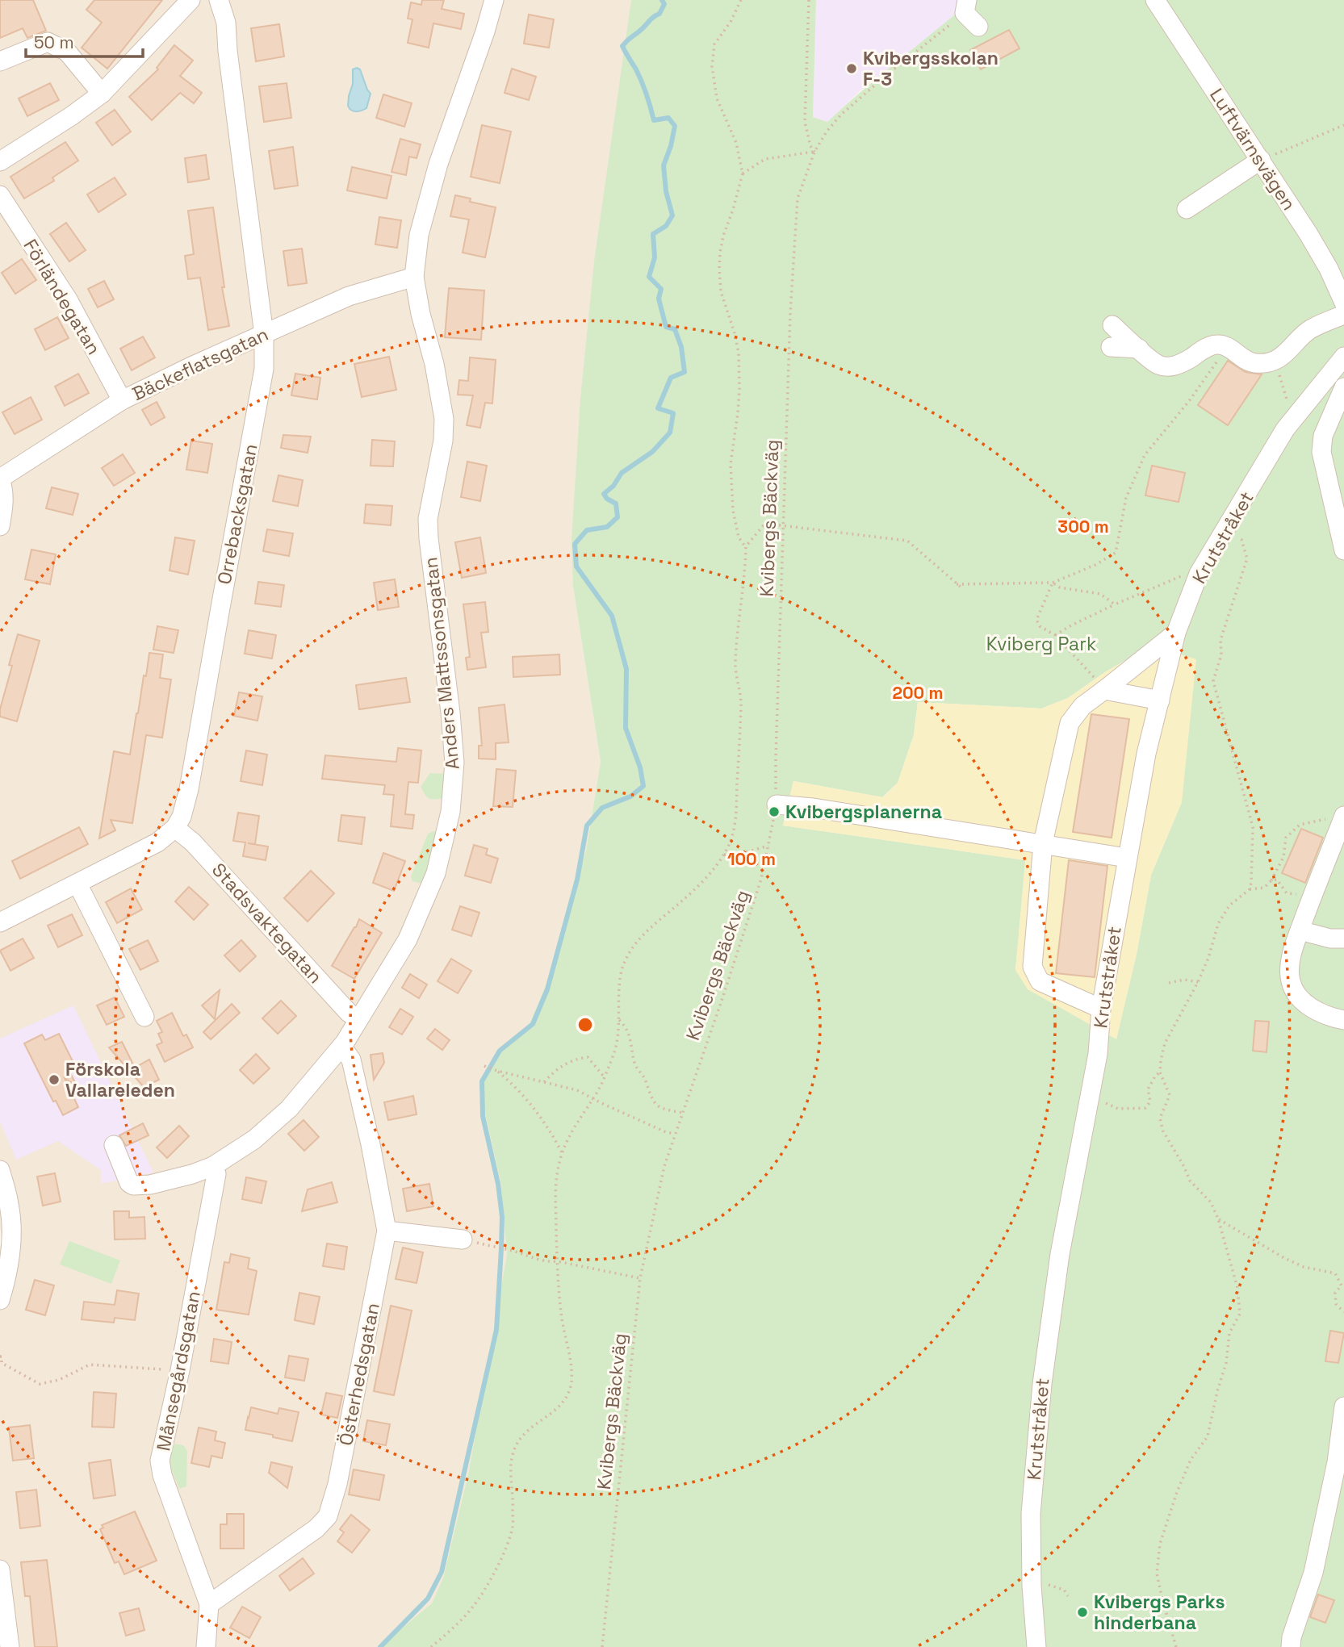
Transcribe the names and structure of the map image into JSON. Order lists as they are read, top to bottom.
{
  "streets": {
    "street": [
      "Luftvärnsvägen",
      "Förländegatan",
      "Bäckeflatsgatan",
      "Orrebacksgatan",
      "Krutstråket",
      "Anders Mattssonsgatan",
      "Stadsvaktegatan",
      "Månsegårdsgatan",
      "Österhedsgatan"
    ],
    "path": ["Kvibergs Bäckväg"]
  },
  "crossings": [
    ["Förländegatan", "Bäckeflatsgatan"],
    ["Bäckeflatsgatan", "Orrebacksgatan"],
    ["Bäckeflatsgatan", "Anders Mattssonsgatan"],
    ["Orrebacksgatan", "Stadsvaktegatan"],
    ["Anders Mattssonsgatan", "Stadsvaktegatan"],
    ["Anders Mattssonsgatan", "Månsegårdsgatan"],
    ["Anders Mattssonsgatan", "Österhedsgatan"],
    ["Månsegårdsgatan", "Österhedsgatan"]
  ],
  "parks": ["Kviberg Park"],
  "places": [
    "Kvibergsskolan F-3",
    "Kvibergsplanerna",
    "Förskola Vallareleden",
    "Kvibergs Parks hinderbana"
  ],
  "scale_bar": "50 m",
  "rings": ["300 m", "200 m", "100 m"]
}
